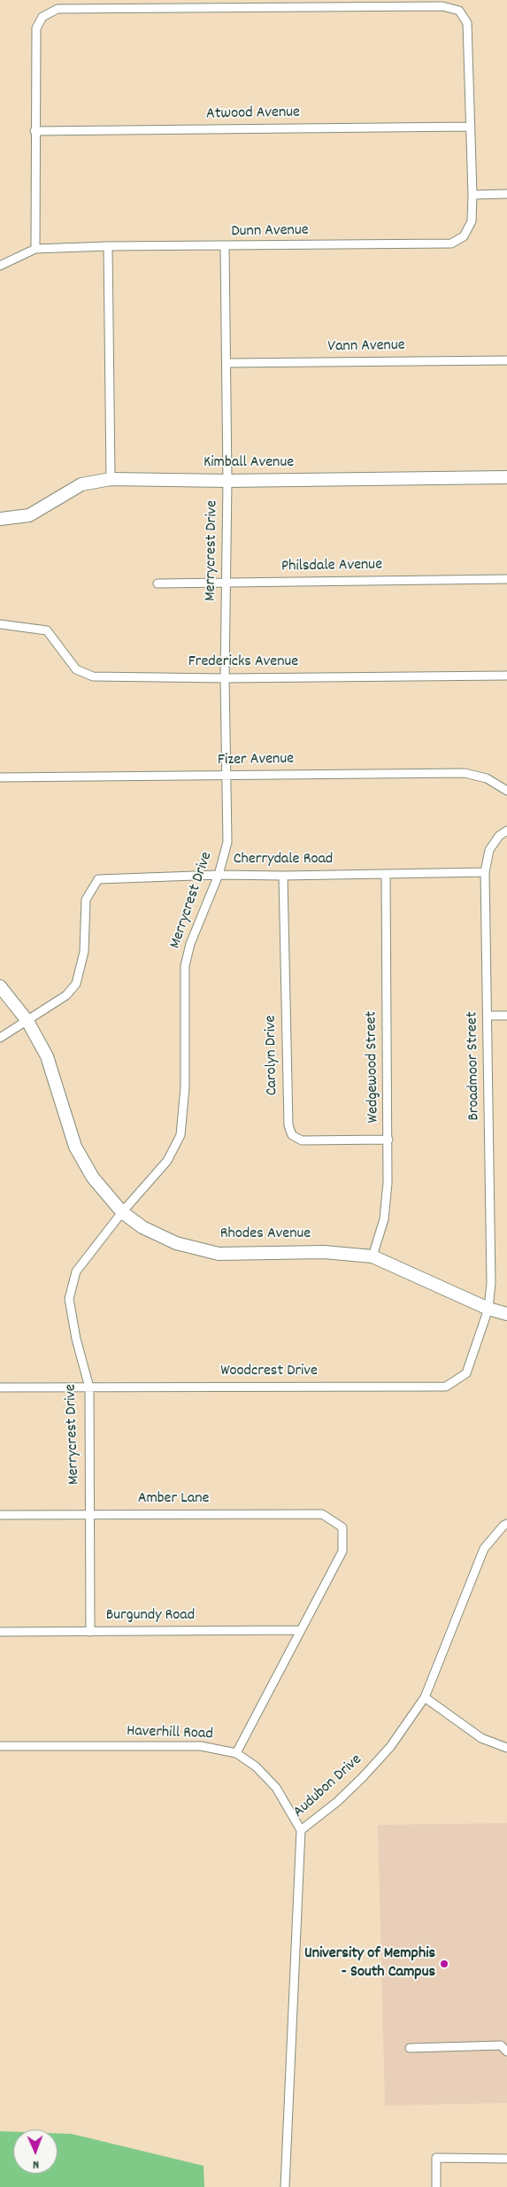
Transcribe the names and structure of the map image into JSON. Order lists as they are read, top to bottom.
{
  "streets": {
    "main road": ["Kimball Avenue", "Rhodes Avenue"],
    "street": [
      "Atwood Avenue",
      "Dunn Avenue",
      "Vann Avenue",
      "Merrycrest Drive",
      "Philsdale Avenue",
      "Fredericks Avenue",
      "Fizer Avenue",
      "Cherrydale Road",
      "Carolyn Drive",
      "Broadmoor Street",
      "Wedgewood Street",
      "Woodcrest Drive",
      "Amber Lane",
      "Burgundy Road",
      "Haverhill Road",
      "Audubon Drive"
    ]
  },
  "crossings": [
    ["Atwood Avenue", "Dunn Avenue"],
    ["Dunn Avenue", "Merrycrest Drive"],
    ["Vann Avenue", "Merrycrest Drive"],
    ["Kimball Avenue", "Merrycrest Drive"],
    ["Merrycrest Drive", "Philsdale Avenue"],
    ["Merrycrest Drive", "Fredericks Avenue"],
    ["Merrycrest Drive", "Fizer Avenue"],
    ["Merrycrest Drive", "Cherrydale Road"],
    ["Merrycrest Drive", "Rhodes Avenue"],
    ["Merrycrest Drive", "Woodcrest Drive"],
    ["Merrycrest Drive", "Amber Lane"],
    ["Merrycrest Drive", "Burgundy Road"],
    ["Cherrydale Road", "Carolyn Drive"],
    ["Cherrydale Road", "Broadmoor Street"],
    ["Cherrydale Road", "Wedgewood Street"],
    ["Cherrydale Road", "Rhodes Avenue"],
    ["Carolyn Drive", "Wedgewood Street"],
    ["Broadmoor Street", "Rhodes Avenue"],
    ["Broadmoor Street", "Woodcrest Drive"],
    ["Wedgewood Street", "Rhodes Avenue"],
    ["Rhodes Avenue", "Woodcrest Drive"],
    ["Amber Lane", "Burgundy Road"],
    ["Haverhill Road", "Audubon Drive"]
  ],
  "places": ["University of Memphis - South Campus"],
  "north": "bottom"
}
